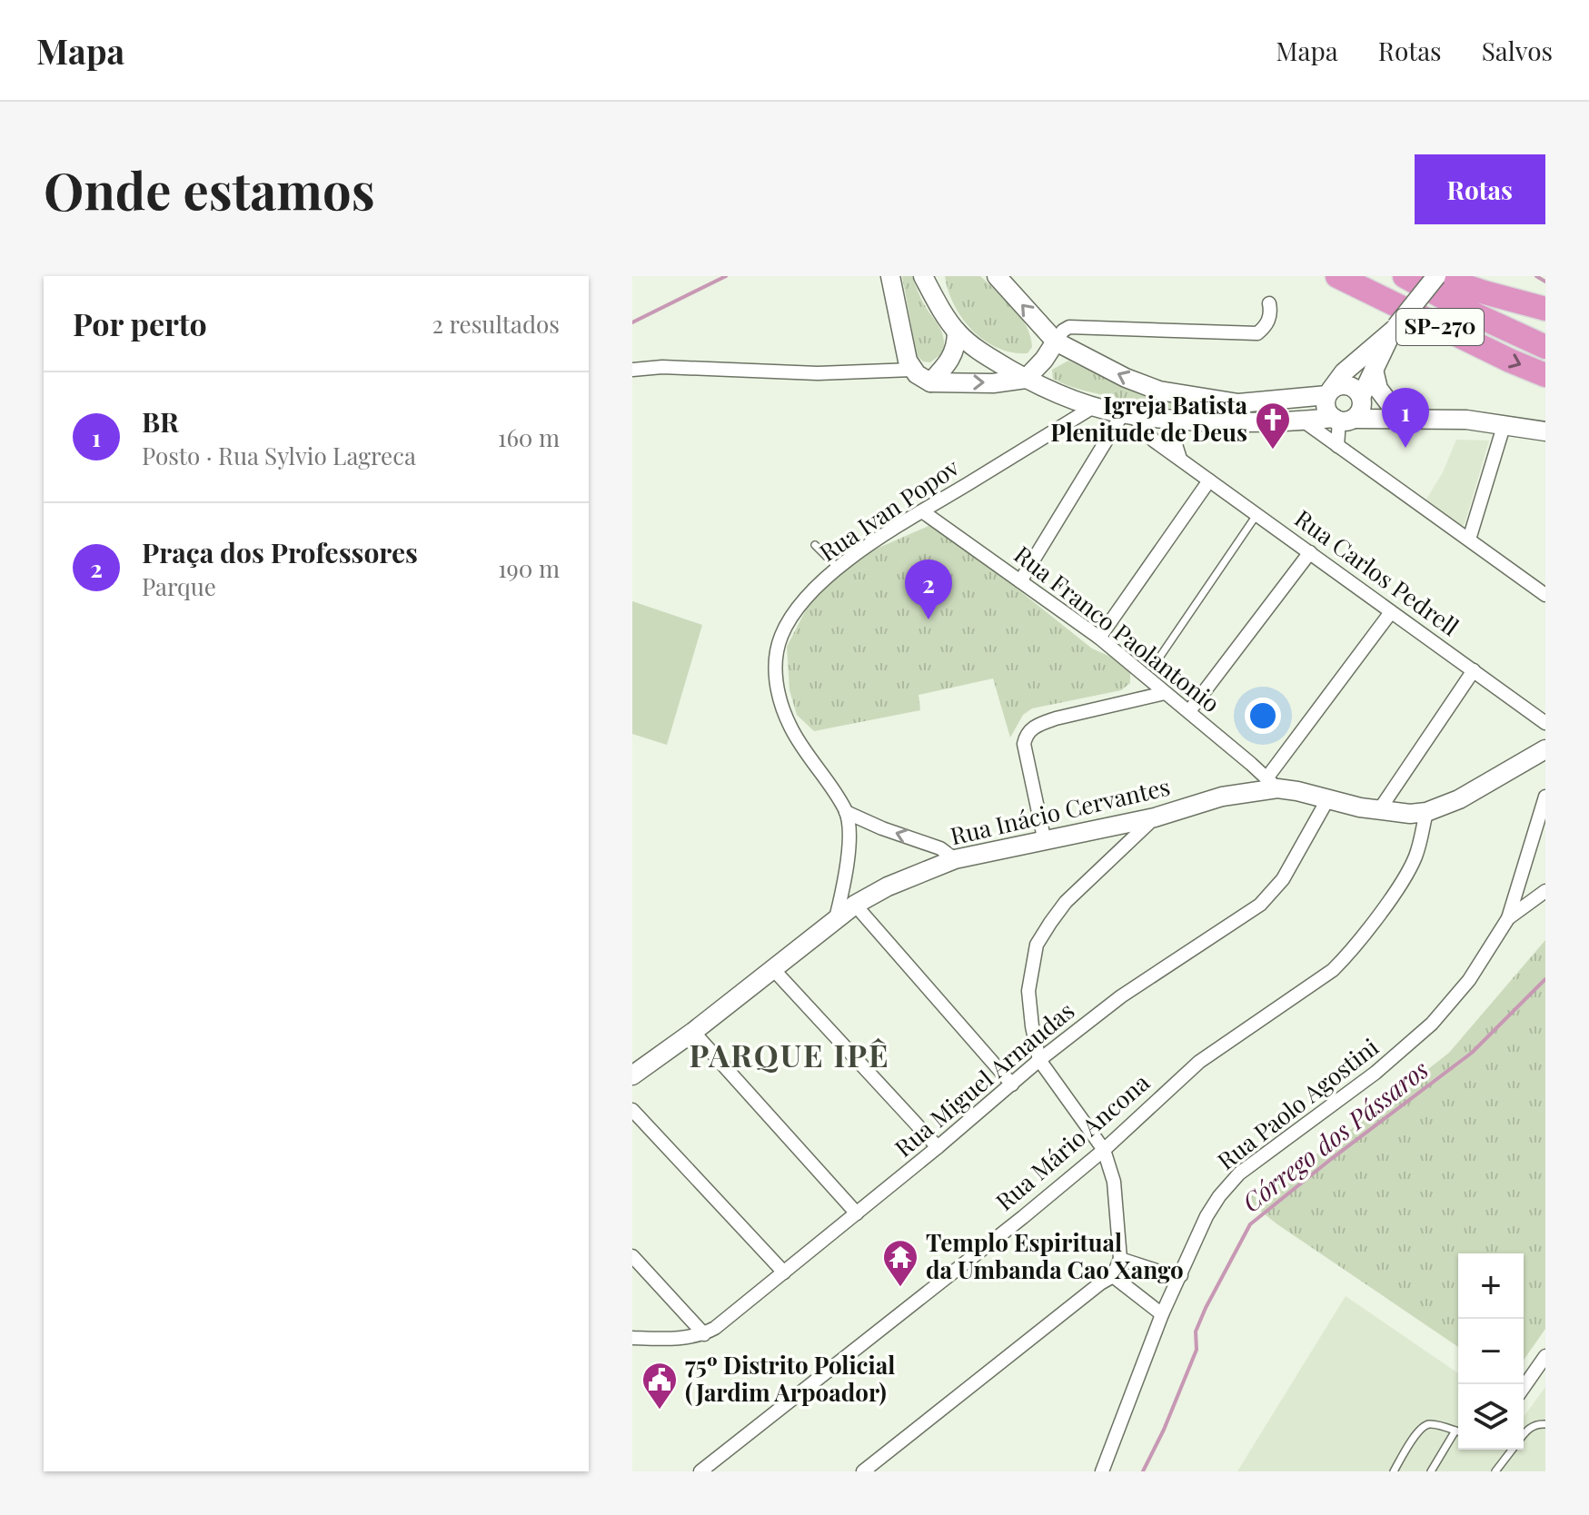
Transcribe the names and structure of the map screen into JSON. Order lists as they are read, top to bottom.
{
  "streets": {
    "highway": ["SP-270"],
    "main road": ["Rua Inácio Cervantes"],
    "street": [
      "Rua Ivan Popov",
      "Rua Carlos Pedrell",
      "Rua Franco Paolantonio",
      "Rua Miguel Arnaudas",
      "Rua Paolo Agostini",
      "Rua Mário Ancona"
    ]
  },
  "crossings": [
    ["Rua Ivan Popov", "Rua Franco Paolantonio"],
    ["Rua Franco Paolantonio", "Rua Inácio Cervantes"],
    ["Rua Inácio Cervantes", "Rua Miguel Arnaudas"],
    ["Rua Inácio Cervantes", "Rua Mário Ancona"]
  ],
  "districts": ["PARQUE IPÊ"],
  "water": ["Córrego dos Pássaros"],
  "places": {
    "church": ["Igreja Batista Plenitude de Deus"],
    "temple": ["Templo Espiritual da Umbanda Cao Xango"],
    "public building": ["75º Distrito Policial (Jardim Arpoador)"]
  },
  "page": {
    "header": "Mapa",
    "nav": ["Mapa", "Rotas", "Salvos"],
    "buttons": "Rotas",
    "title": "Onde estamos",
    "heading": ["Por perto", "2 resultados"],
    "list": [
      {
        "mark": "1",
        "name": "BR",
        "note": "Posto · Rua Sylvio Lagreca",
        "value": "160 m"
      },
      {
        "mark": "2",
        "name": "Praça dos Professores",
        "note": "Parque",
        "value": "190 m"
      }
    ],
    "pins": ["1", "2"],
    "map_buttons": ["+", "−"]
  }
}
